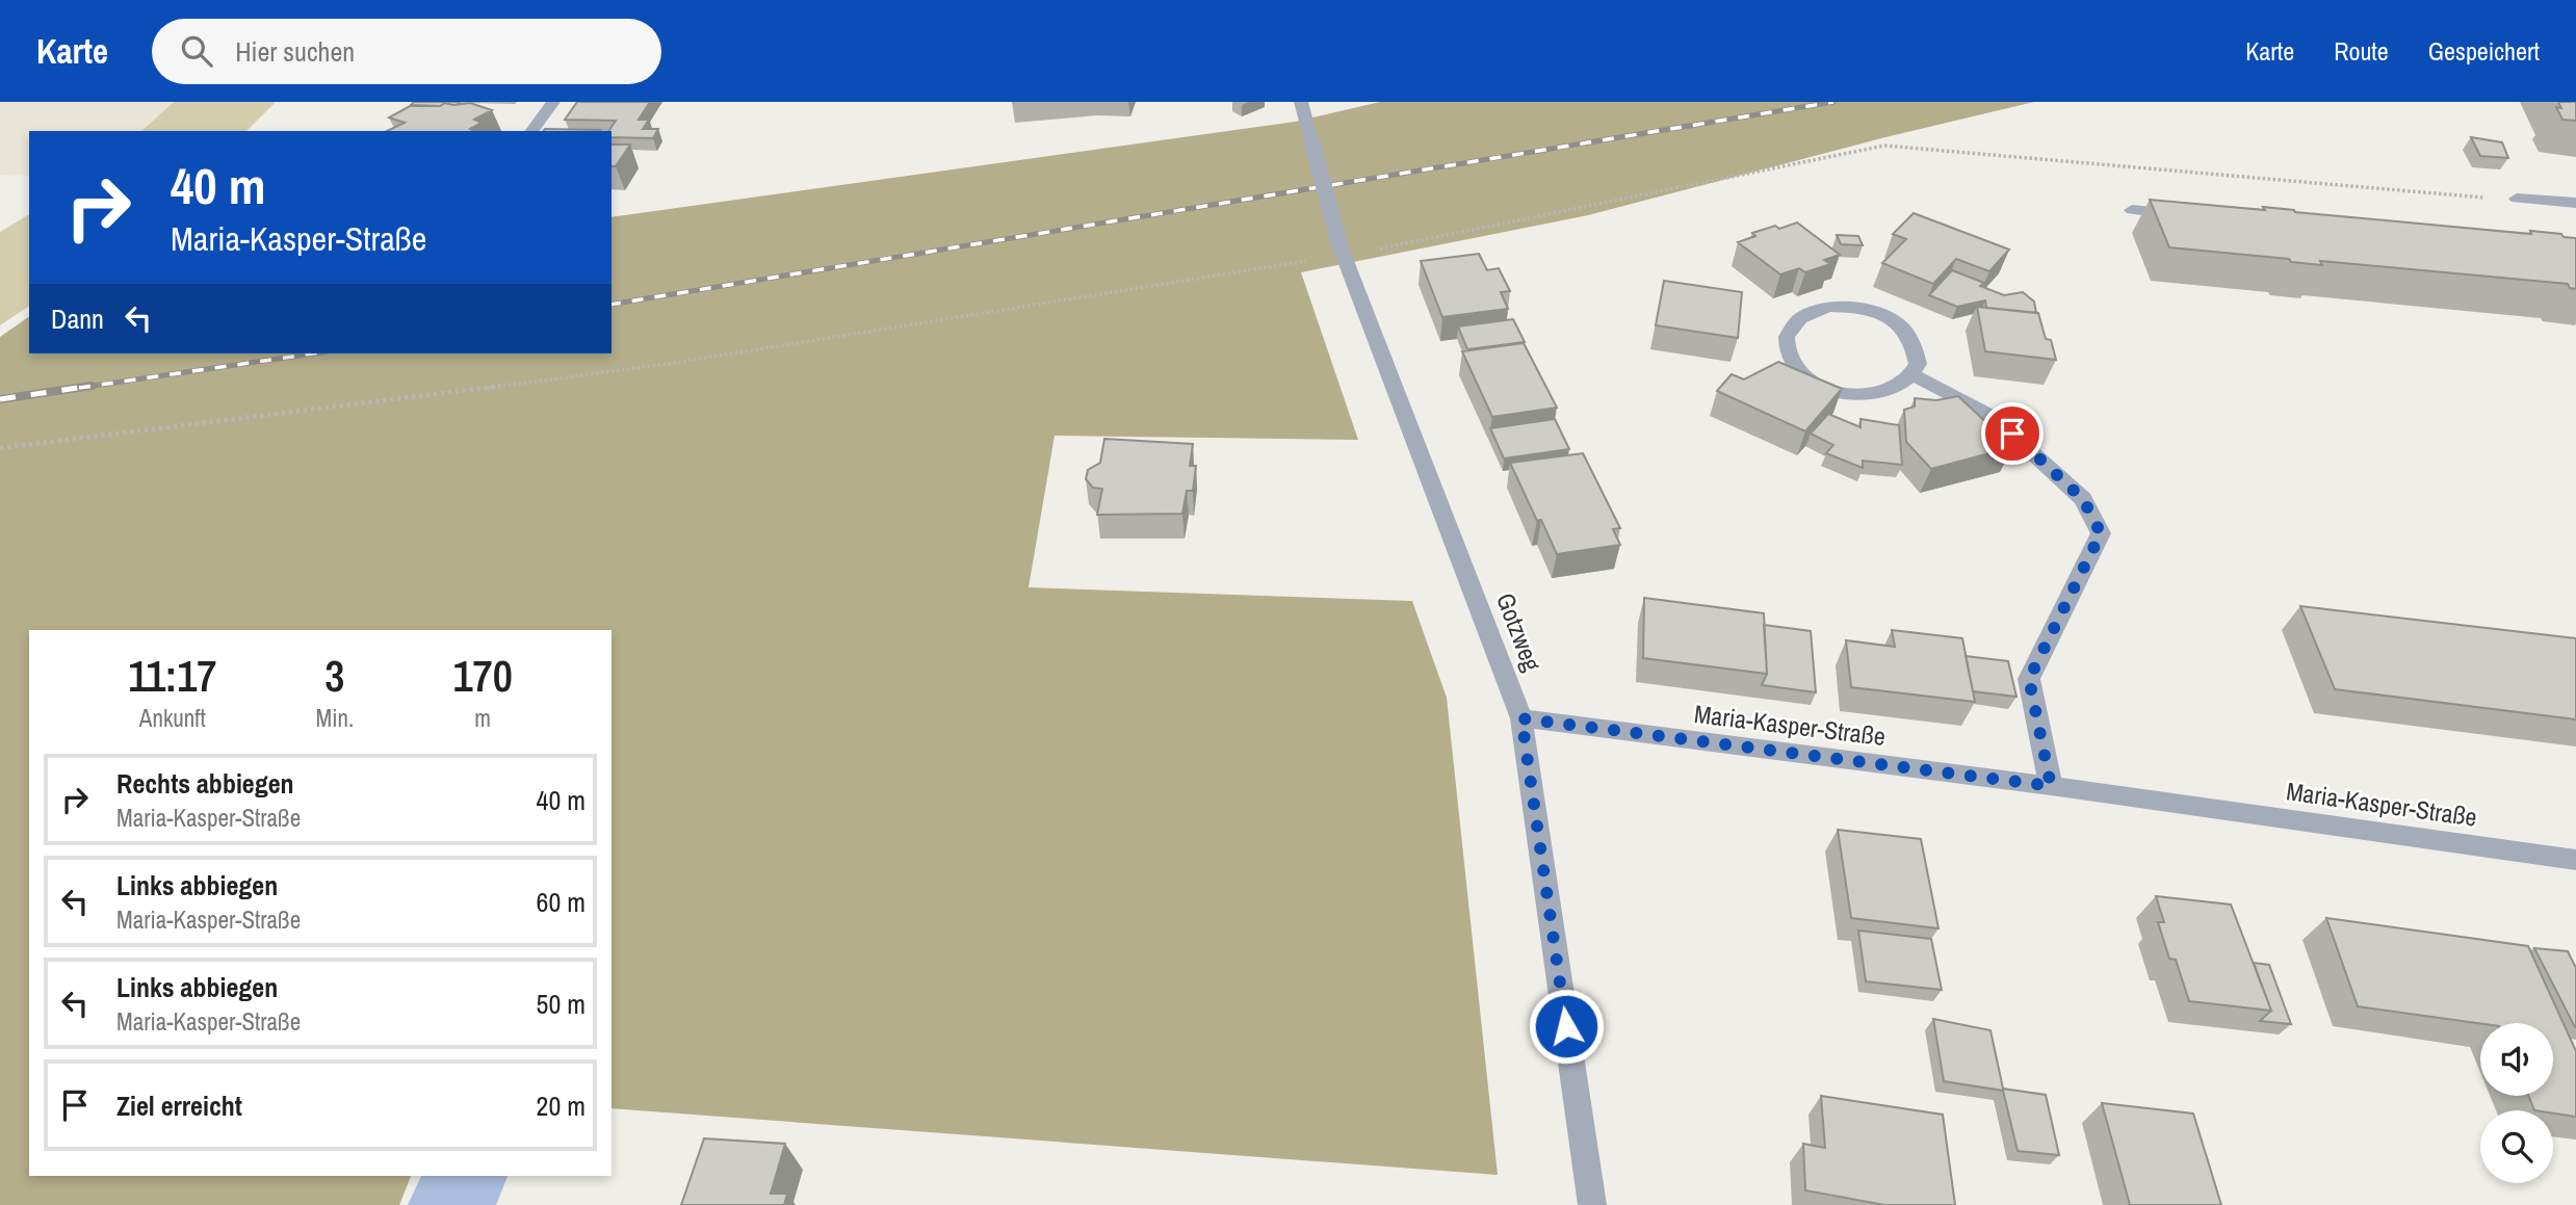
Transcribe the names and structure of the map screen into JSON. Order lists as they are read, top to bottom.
{
  "streets": {
    "street": ["Gotzweg", "Maria-Kasper-Straße"]
  },
  "crossings": [
    ["Gotzweg", "Maria-Kasper-Straße"]
  ],
  "page": {
    "header": "Karte",
    "search": "Hier suchen",
    "nav": ["Karte", "Route", "Gespeichert"],
    "turn": ["40 m", "Maria-Kasper-Straße"],
    "then": "Dann",
    "eta": [
      "11:17",
      "Ankunft",
      "3",
      "Min.",
      "170",
      "m"
    ],
    "list": [
      {
        "name": "Rechts abbiegen",
        "note": "Maria-Kasper-Straße",
        "value": "40 m"
      },
      {
        "name": "Links abbiegen",
        "note": "Maria-Kasper-Straße",
        "value": "60 m"
      },
      {
        "name": "Links abbiegen",
        "note": "Maria-Kasper-Straße",
        "value": "50 m"
      },
      {
        "name": "Ziel erreicht",
        "value": "20 m"
      }
    ]
  }
}
